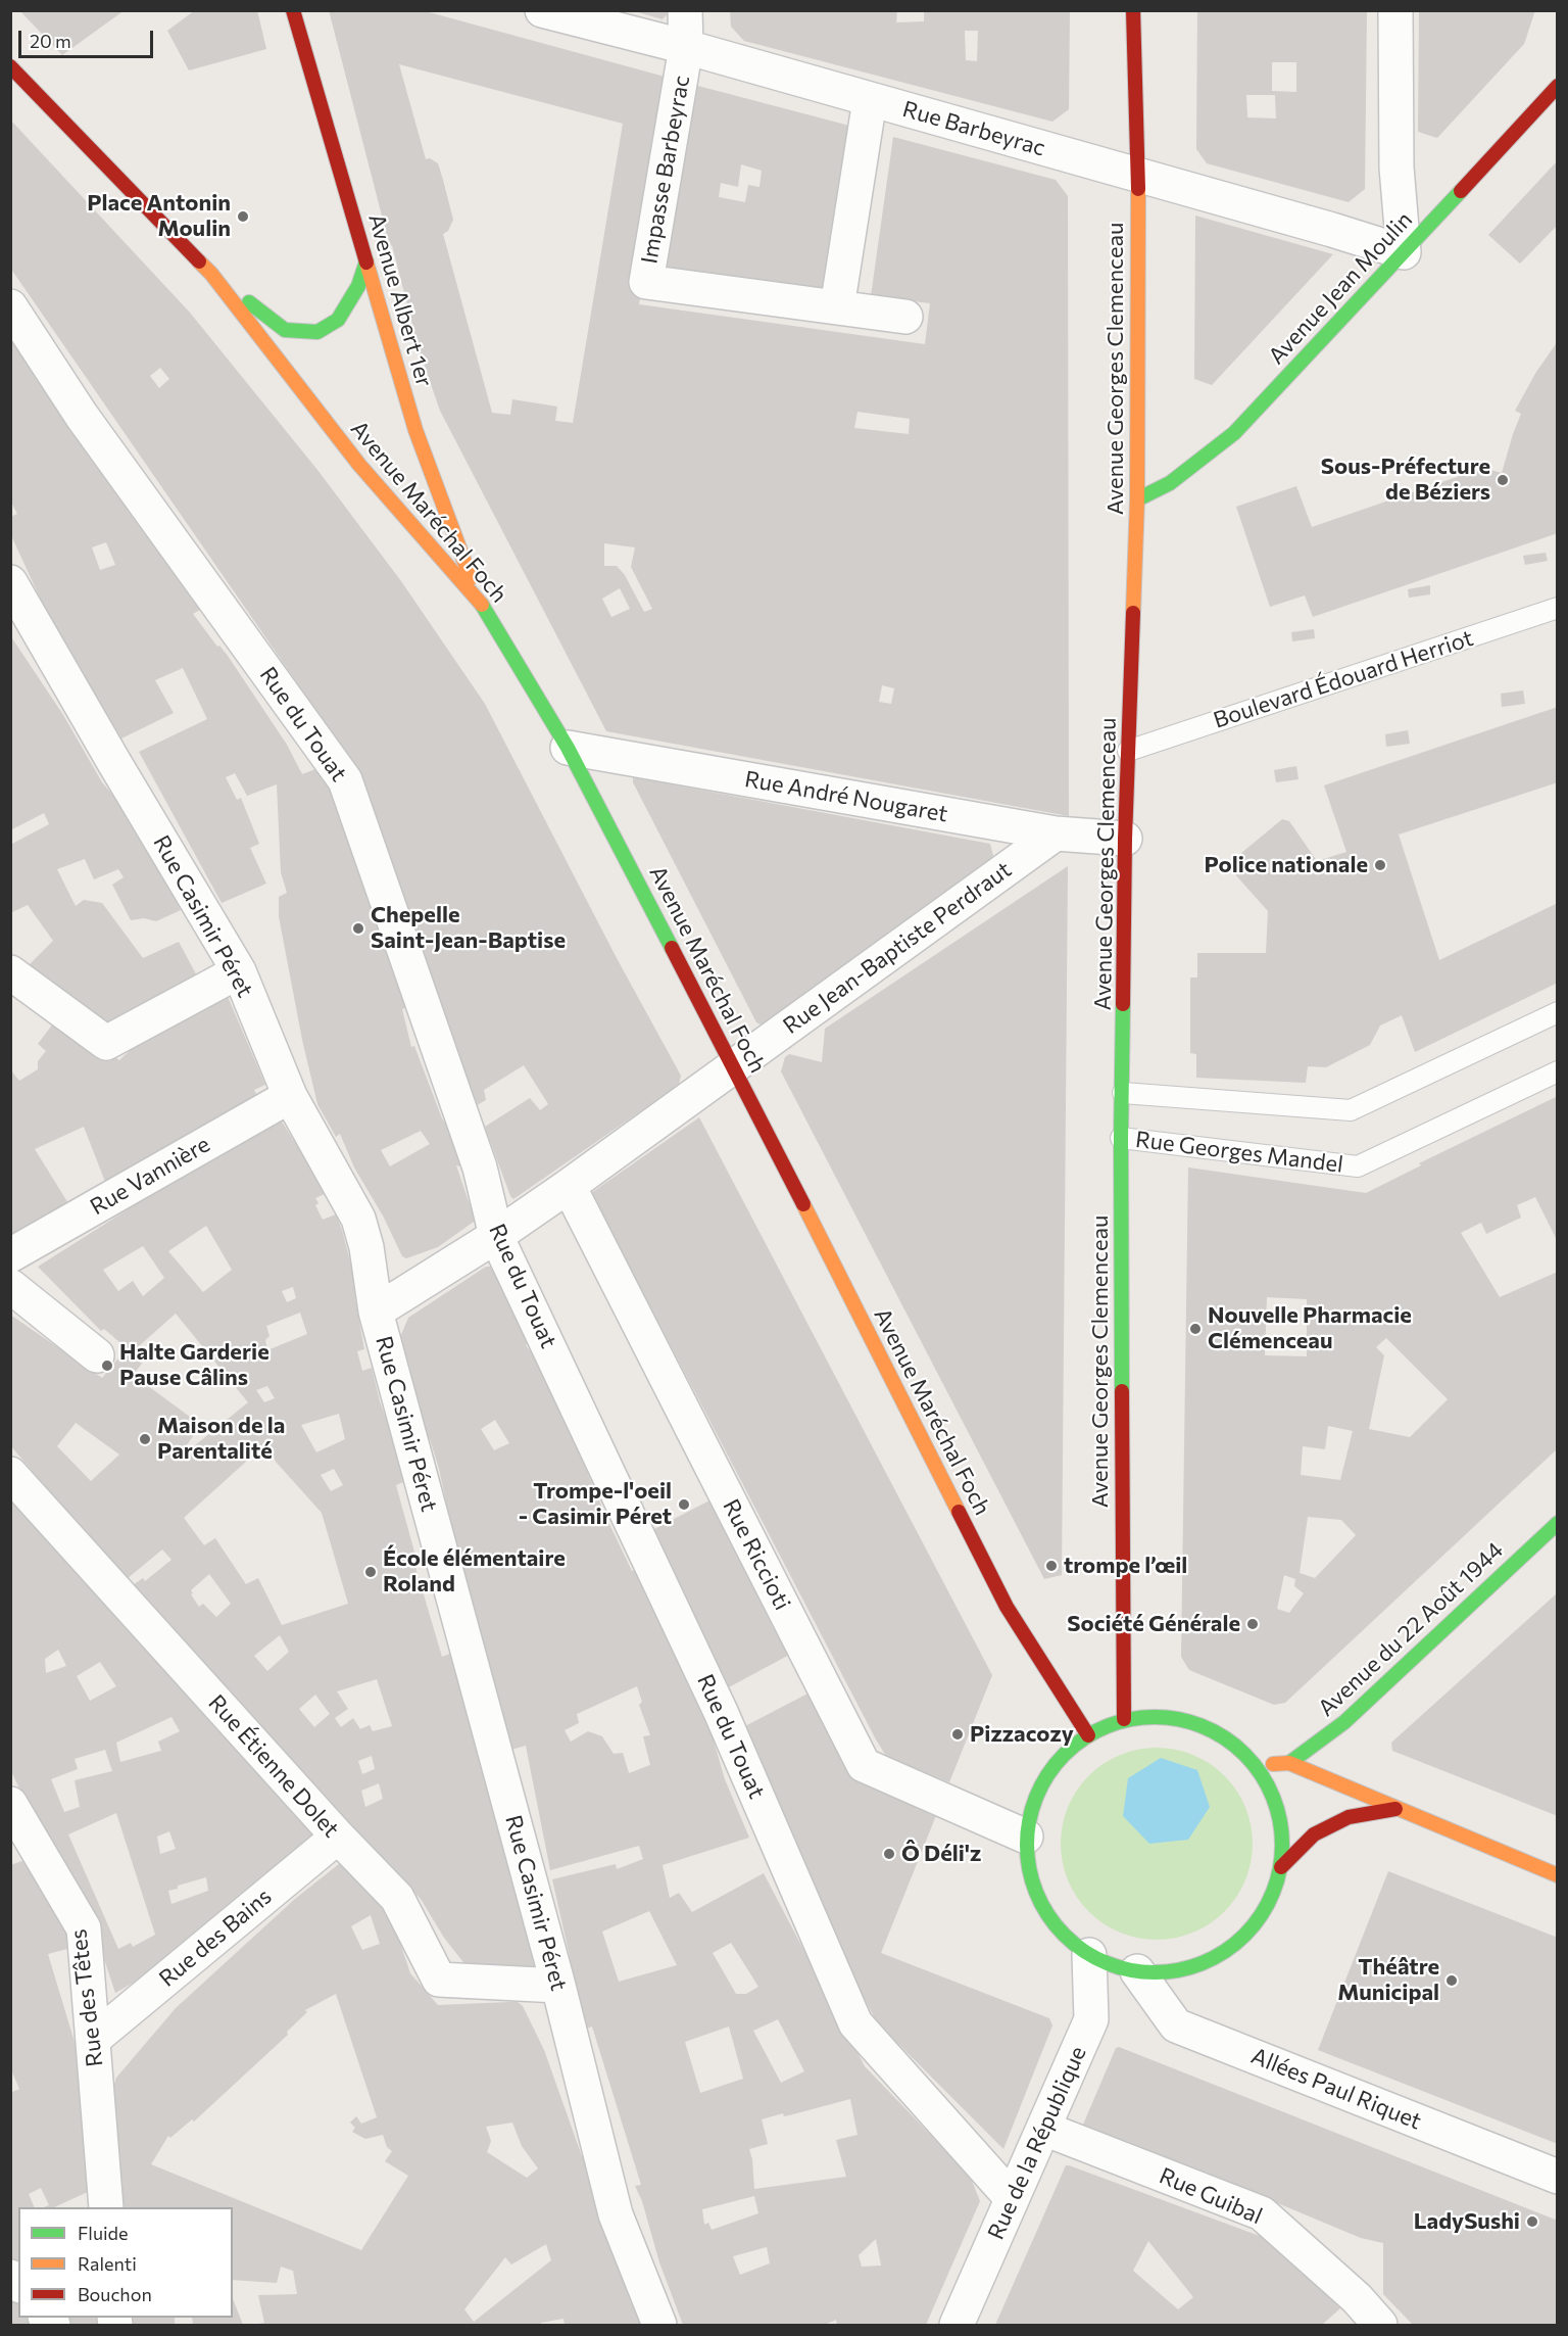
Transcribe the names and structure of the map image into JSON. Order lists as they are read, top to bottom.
{
  "streets": {
    "main road": [
      "Avenue Jean Moulin",
      "Avenue Albert 1er",
      "Avenue Georges Clemenceau",
      "Avenue Maréchal Foch",
      "Avenue du 22 Août 1944"
    ],
    "street": [
      "Rue Barbeyrac",
      "Impasse Barbeyrac",
      "Rue du Touat",
      "Rue André Nougaret",
      "Rue Casimir Péret",
      "Rue Jean-Baptiste Perdraut",
      "Rue Vannière",
      "Rue Riccioti",
      "Rue Étienne Dolet",
      "Rue des Bains",
      "Rue des Têtes",
      "Allées Paul Riquet",
      "Rue de la République",
      "Rue Guibal"
    ],
    "lane": ["Boulevard Édouard Herriot", "Rue Georges Mandel"]
  },
  "crossings": [
    ["Rue Barbeyrac", "Impasse Barbeyrac"],
    ["Rue Barbeyrac", "Avenue Jean Moulin"],
    ["Rue Barbeyrac", "Avenue Georges Clemenceau"],
    ["Avenue Jean Moulin", "Avenue Georges Clemenceau"],
    ["Avenue Albert 1er", "Avenue Maréchal Foch"],
    ["Avenue Georges Clemenceau", "Boulevard Édouard Herriot"],
    ["Avenue Georges Clemenceau", "Rue André Nougaret"],
    ["Avenue Georges Clemenceau", "Rue Georges Mandel"],
    ["Avenue Maréchal Foch", "Rue André Nougaret"],
    ["Avenue Maréchal Foch", "Rue Jean-Baptiste Perdraut"],
    ["Rue du Touat", "Rue Jean-Baptiste Perdraut"],
    ["Rue du Touat", "Rue de la République"],
    ["Rue André Nougaret", "Rue Jean-Baptiste Perdraut"],
    ["Rue Casimir Péret", "Rue Jean-Baptiste Perdraut"],
    ["Rue Casimir Péret", "Rue Vannière"],
    ["Rue Casimir Péret", "Rue Étienne Dolet"],
    ["Rue Jean-Baptiste Perdraut", "Rue Riccioti"],
    ["Rue Étienne Dolet", "Rue des Bains"],
    ["Rue des Bains", "Rue des Têtes"],
    ["Rue de la République", "Rue Guibal"]
  ],
  "places": [
    "Place Antonin Moulin",
    "Sous-Préfecture de Béziers",
    "Police nationale",
    "Chepelle Saint-Jean-Baptise",
    "Nouvelle Pharmacie Clémenceau",
    "Halte Garderie Pause Câlins",
    "Maison de la Parentalité",
    "Trompe-l'oeil - Casimir Péret",
    "trompe l’œil",
    "École élémentaire Roland",
    "Société Générale",
    "Pizzacozy",
    "Ô Déli'z",
    "Théâtre Municipal",
    "LadySushi"
  ],
  "legend": ["Fluide", "Ralenti", "Bouchon"],
  "scale_bar": "20 m"
}
